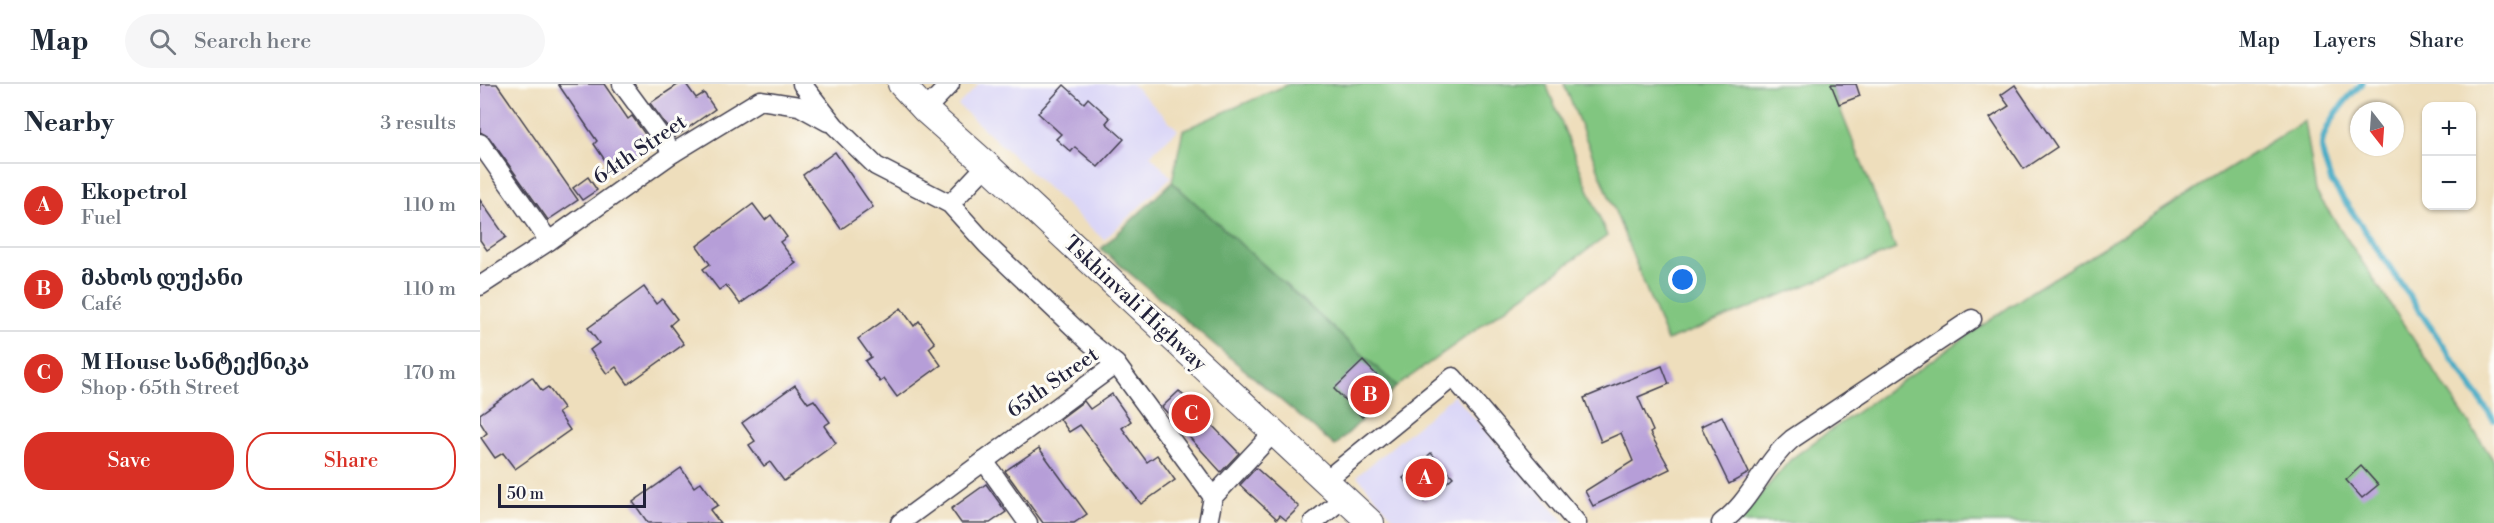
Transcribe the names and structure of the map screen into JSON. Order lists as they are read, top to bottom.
{
  "streets": {
    "main road": ["Tskhinvali Highway"],
    "street": ["64th Street", "65th Street"]
  },
  "scale_bar": "50 m",
  "north": "bottom",
  "page": {
    "header": "Map",
    "search": "Search here",
    "nav": ["Map", "Layers", "Share"],
    "heading": ["Nearby", "3 results"],
    "map_buttons": ["+", "−"],
    "list": [
      {
        "mark": "A",
        "name": "Ekopetrol",
        "note": "Fuel",
        "value": "110 m"
      },
      {
        "mark": "B",
        "name": "მახოს დუქანი",
        "note": "Café",
        "value": "110 m"
      },
      {
        "mark": "C",
        "name": "M House სანტექნიკა",
        "note": "Shop · 65th Street",
        "value": "170 m"
      }
    ],
    "pins": ["B", "C", "A"],
    "buttons": ["Save", "Share"],
    "scale": "50 m"
  }
}
